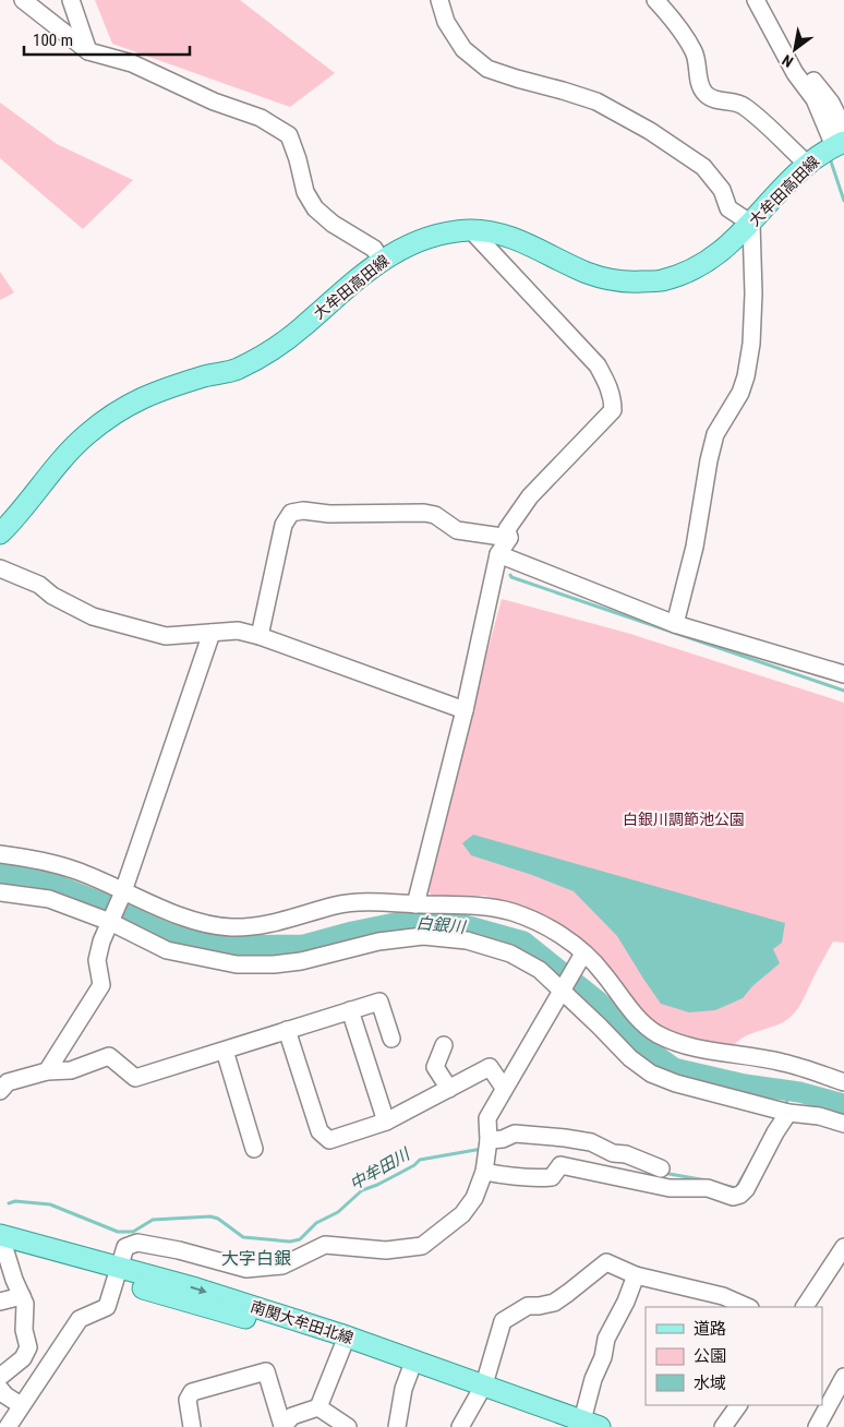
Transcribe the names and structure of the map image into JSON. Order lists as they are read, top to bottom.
{
  "streets": {
    "main road": ["大牟田高田線", "南関大牟田北線"]
  },
  "districts": ["大字白銀"],
  "water": ["白銀川", "中牟田川"],
  "parks": ["白銀川調節池公園"],
  "legend": ["道路", "公園", "水域"],
  "scale_bar": "100 m",
  "north": "bottom left"
}
